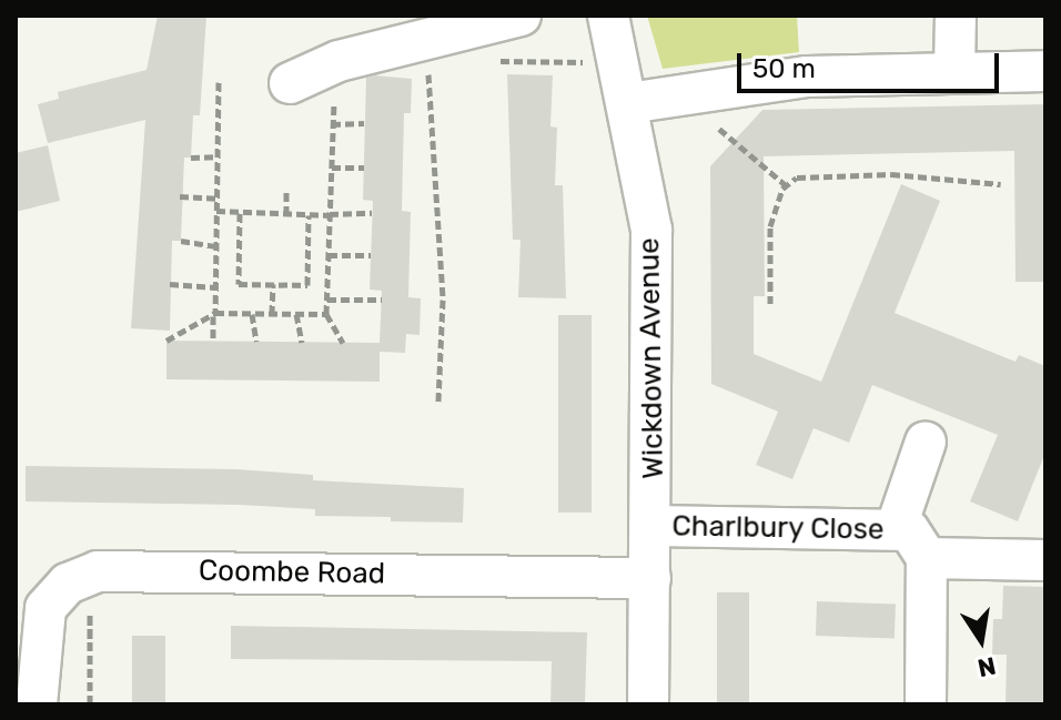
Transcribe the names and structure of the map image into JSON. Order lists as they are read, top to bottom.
{
  "streets": {
    "street": ["Wickdown Avenue", "Charlbury Close", "Coombe Road"]
  },
  "crossings": [
    ["Wickdown Avenue", "Charlbury Close"],
    ["Wickdown Avenue", "Coombe Road"]
  ],
  "scale_bar": "50 m",
  "north": "bottom"
}
